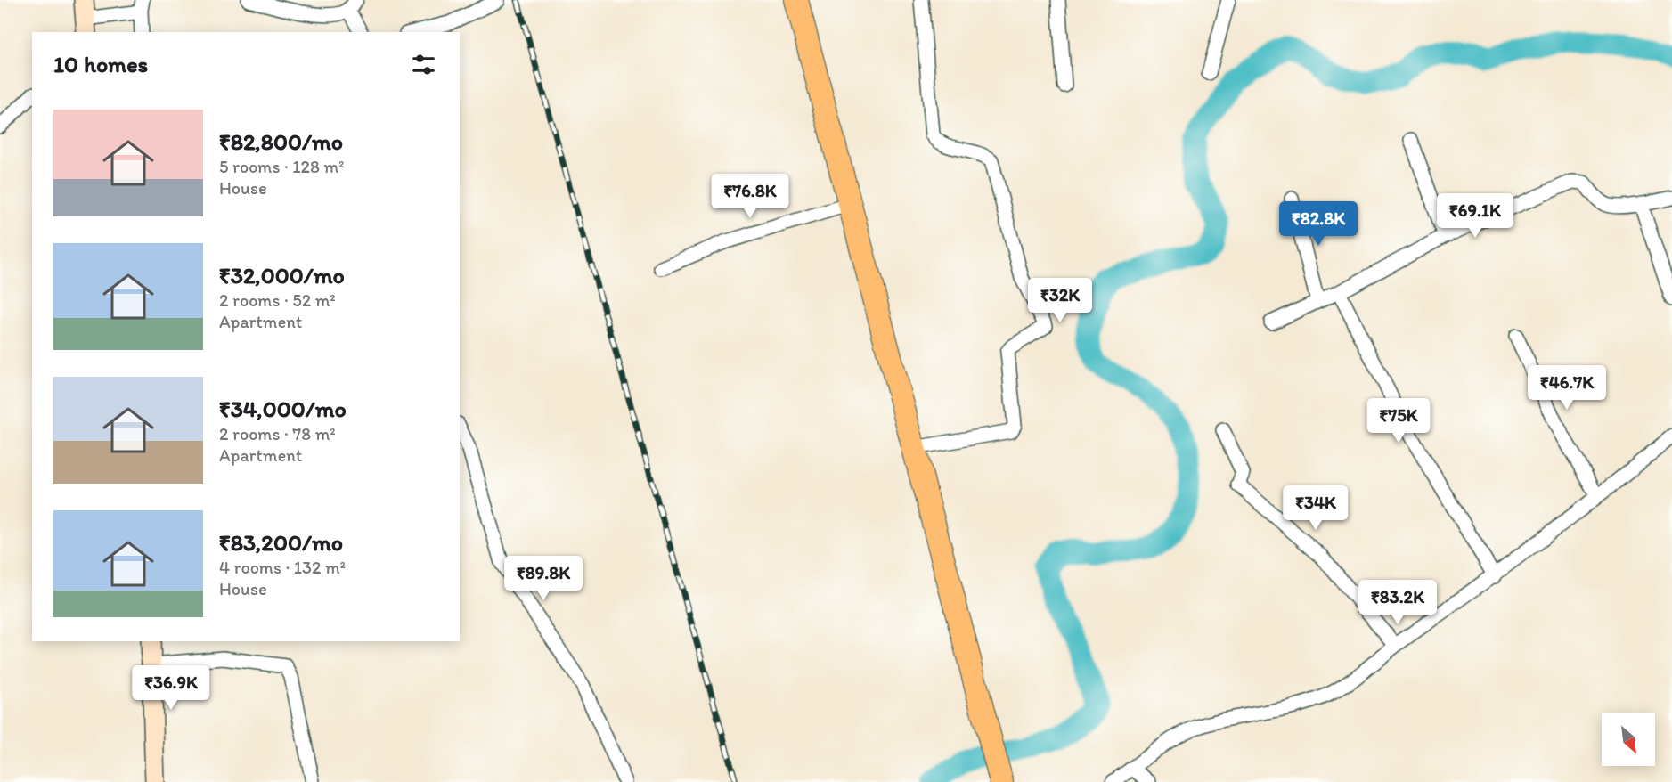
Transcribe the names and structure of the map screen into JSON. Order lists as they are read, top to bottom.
{
  "north": "bottom right",
  "page": {
    "heading": "10 homes",
    "list": [
      {
        "name": "₹82,800/mo",
        "note": "5 rooms · 128 m² · House"
      },
      {
        "name": "₹32,000/mo",
        "note": "2 rooms · 52 m² · Apartment"
      },
      {
        "name": "₹34,000/mo",
        "note": "2 rooms · 78 m² · Apartment"
      },
      {
        "name": "₹83,200/mo",
        "note": "4 rooms · 132 m² · House"
      }
    ],
    "price": [
      "₹76.8K",
      "₹69.1K",
      "₹82.8K",
      "₹32K",
      "₹46.7K",
      "₹75K",
      "₹34K",
      "₹89.8K",
      "₹83.2K",
      "₹36.9K"
    ]
  }
}
